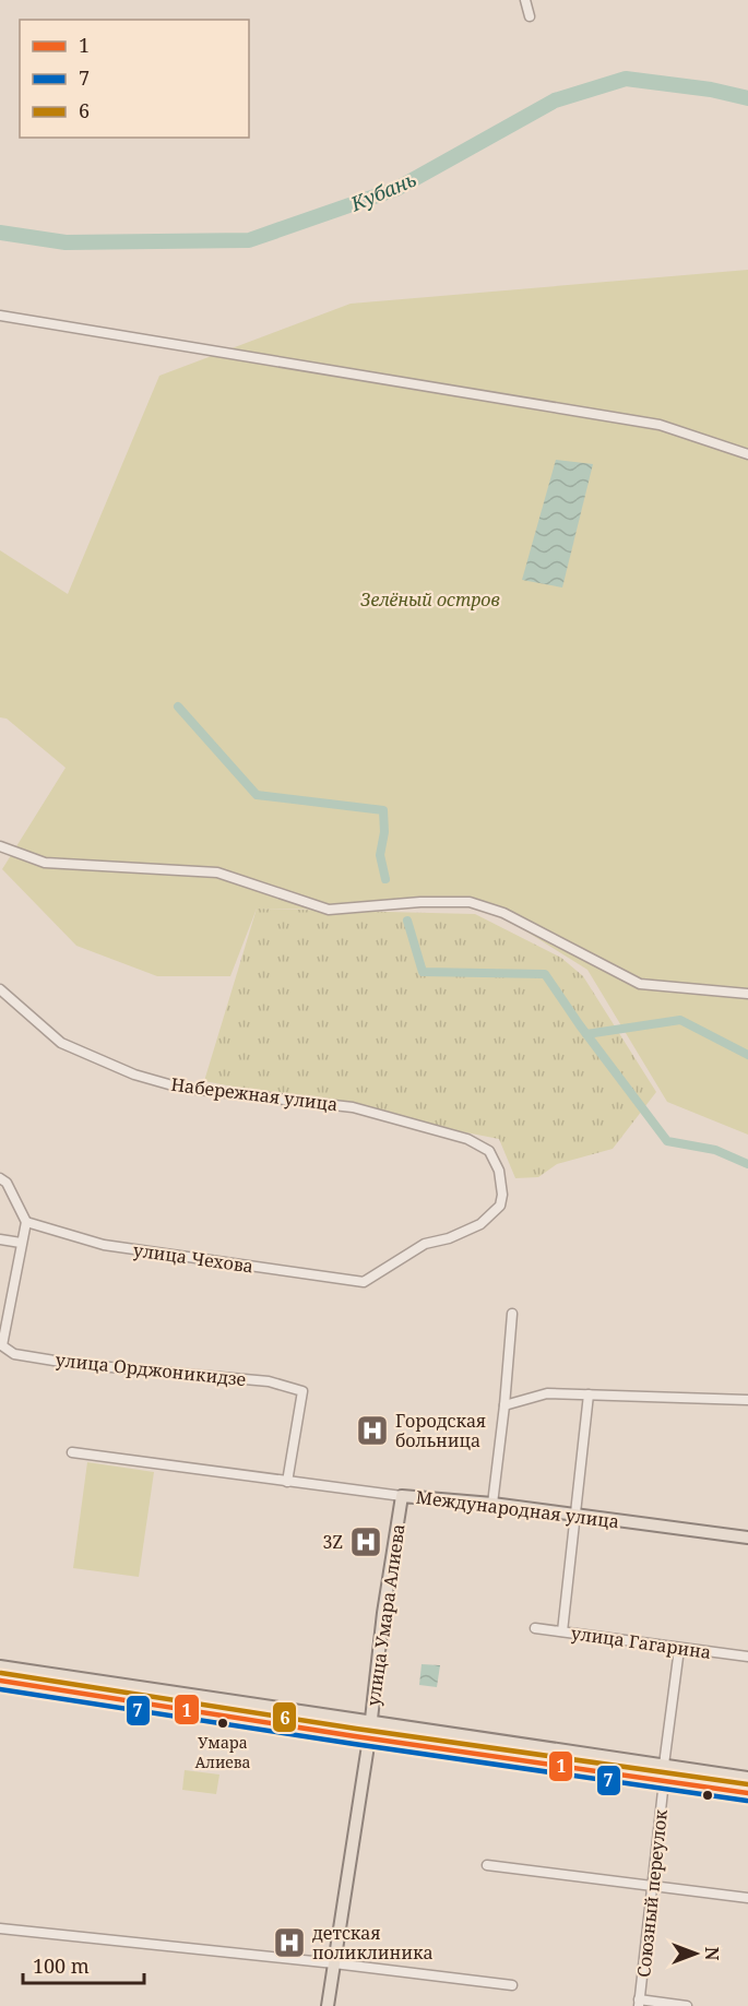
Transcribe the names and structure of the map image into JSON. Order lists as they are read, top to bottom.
{
  "streets": {
    "main road": ["Международная улица", "улица Умара Алиева"],
    "street": [
      "Набережная улица",
      "улица Чехова",
      "улица Орджоникидзе",
      "улица Гагарина",
      "Союзный переулок"
    ]
  },
  "crossings": [
    ["Набережная улица", "улица Чехова"],
    ["улица Орджоникидзе", "Международная улица"],
    ["Международная улица", "улица Умара Алиева"]
  ],
  "water": ["Кубань"],
  "parks": ["Зелёный остров"],
  "places": {
    "hospital": ["Городская больница", "3Z", "детская поликлиника"],
    "other": ["Умара Алиева"]
  },
  "lines": ["transit line 6", "transit line 1", "transit line 7"],
  "legend": ["1", "7", "6"],
  "scale_bar": "100 m",
  "north": "right"
}
